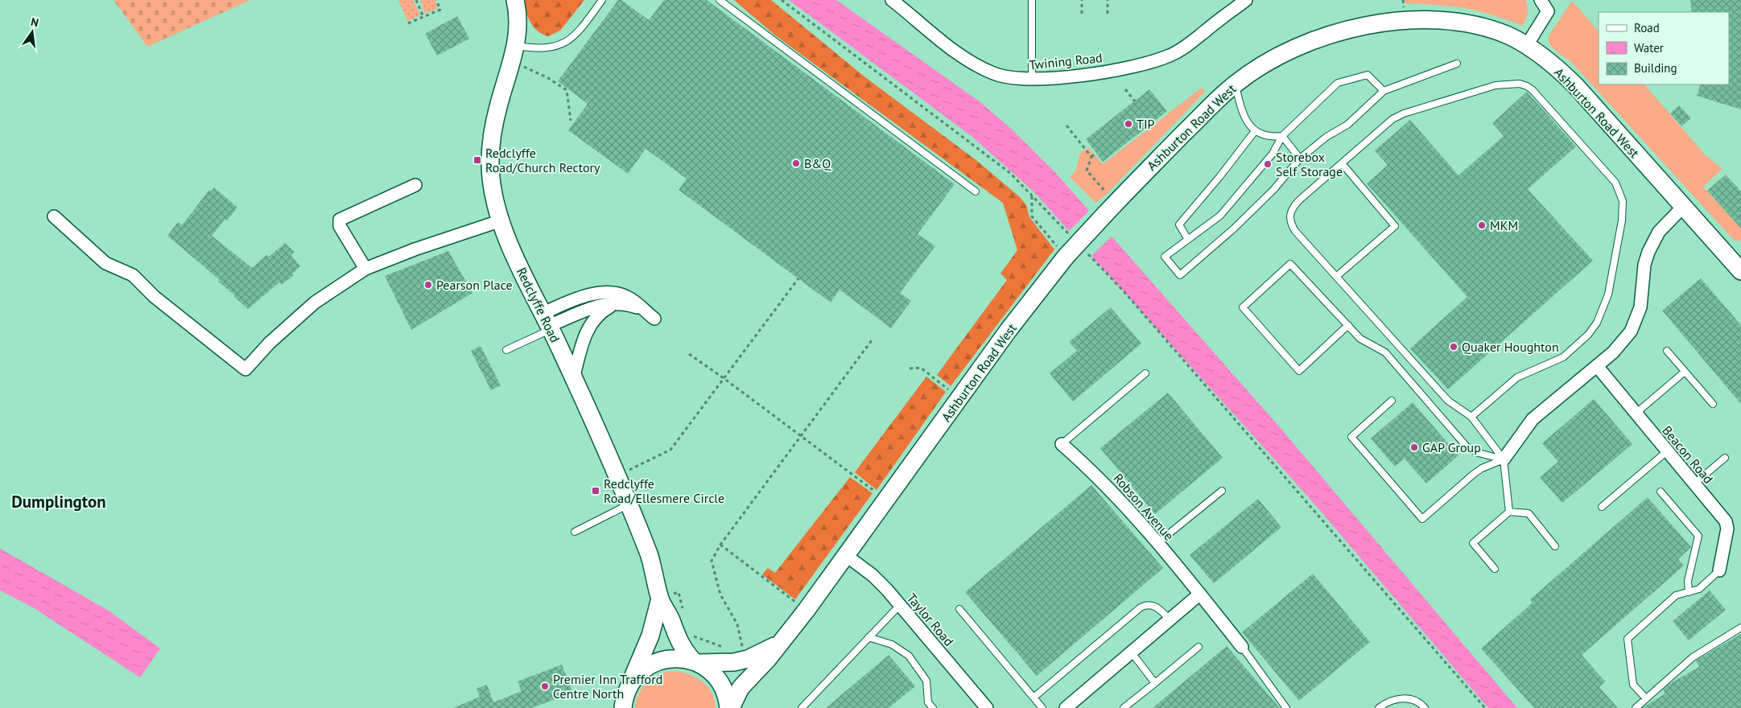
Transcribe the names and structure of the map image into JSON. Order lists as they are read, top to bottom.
{
  "streets": {
    "main road": ["Ashburton Road West", "Redclyffe Road"],
    "street": [
      "Twining Road",
      "Beacon Road",
      "Robson Avenue",
      "Taylor Road"
    ]
  },
  "crossings": [
    ["Ashburton Road West", "Redclyffe Road"],
    ["Ashburton Road West", "Taylor Road"]
  ],
  "districts": ["Dumplington"],
  "places": {
    "other": [
      "TIP",
      "B&Q",
      "Storebox Self Storage",
      "MKM",
      "Pearson Place",
      "Quaker Houghton",
      "GAP Group",
      "Premier Inn Trafford Centre North"
    ],
    "transit": ["Redclyffe Road/Church Rectory", "Redclyffe Road/Ellesmere Circle"]
  },
  "legend": ["Road", "Water", "Building"],
  "north": "top"
}
